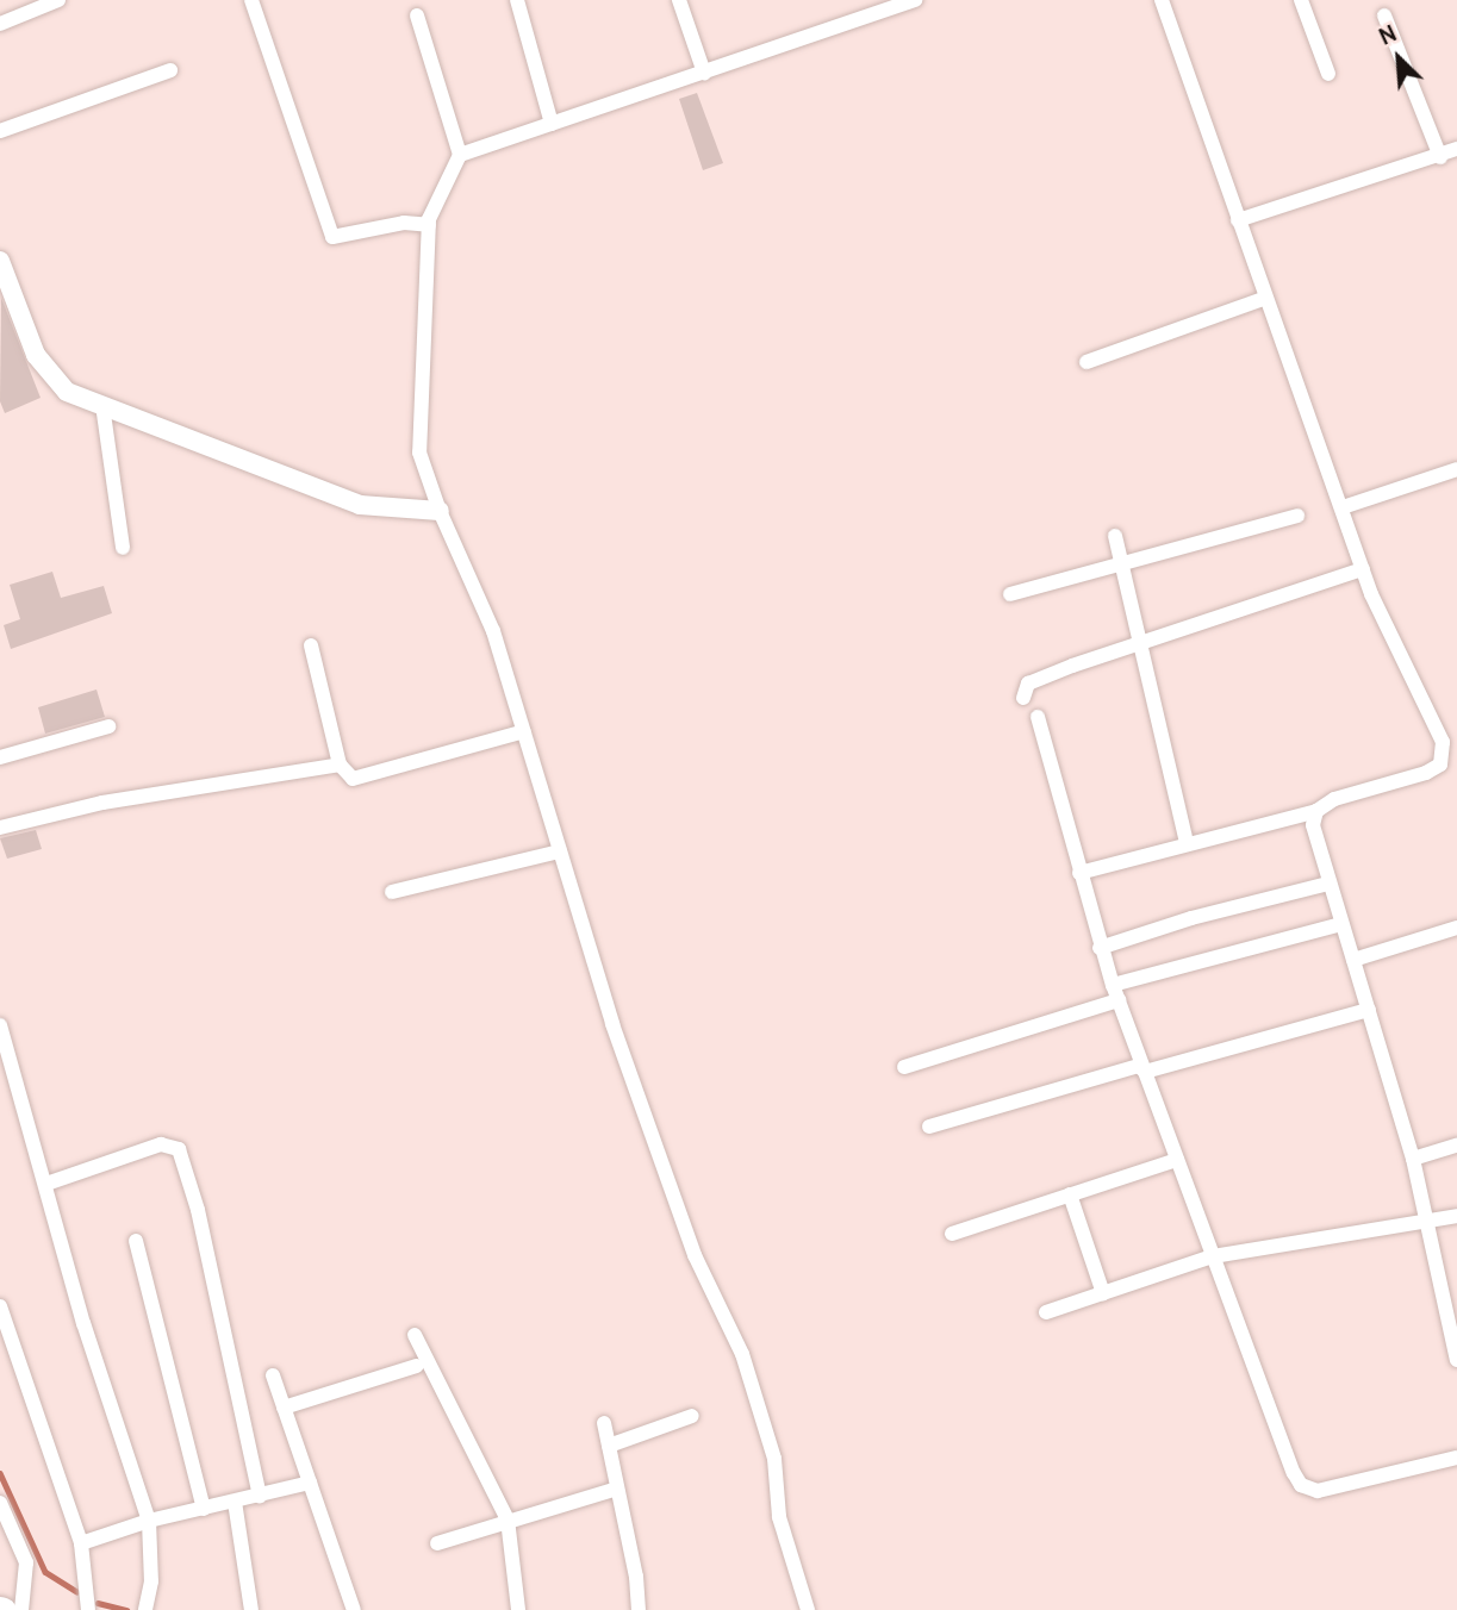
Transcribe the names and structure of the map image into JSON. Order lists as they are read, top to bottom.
{
  "north": "top left"
}
